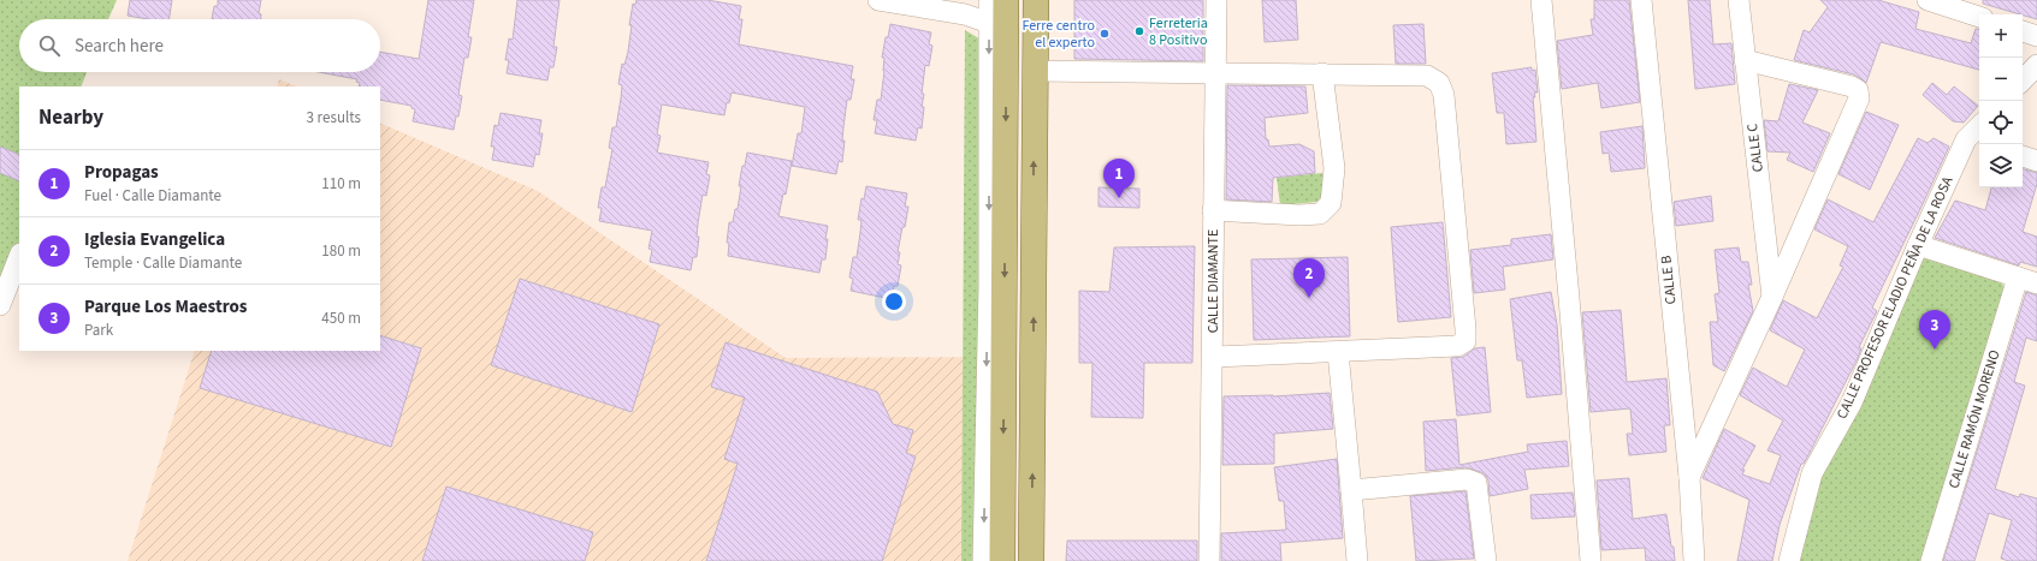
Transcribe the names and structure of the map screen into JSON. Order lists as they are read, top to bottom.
{
  "streets": {
    "street": [
      "CALLE C",
      "CALLE B",
      "CALLE DIAMANTE",
      "CALLE PROFESOR ELADIO PEÑA DE LA ROSA",
      "CALLE RAMÓN MORENO"
    ]
  },
  "places": ["Ferreteria 8 Positivo", "Ferre centro el experto"],
  "page": {
    "map_buttons": ["+", "−"],
    "search": "Search here",
    "heading": ["Nearby", "3 results"],
    "list": [
      {
        "mark": "1",
        "name": "Propagas",
        "note": "Fuel · Calle Diamante",
        "value": "110 m"
      },
      {
        "mark": "2",
        "name": "Iglesia Evangelica",
        "note": "Temple · Calle Diamante",
        "value": "180 m"
      },
      {
        "mark": "3",
        "name": "Parque Los Maestros",
        "note": "Park",
        "value": "450 m"
      }
    ],
    "pins": ["1", "2", "3"]
  }
}
